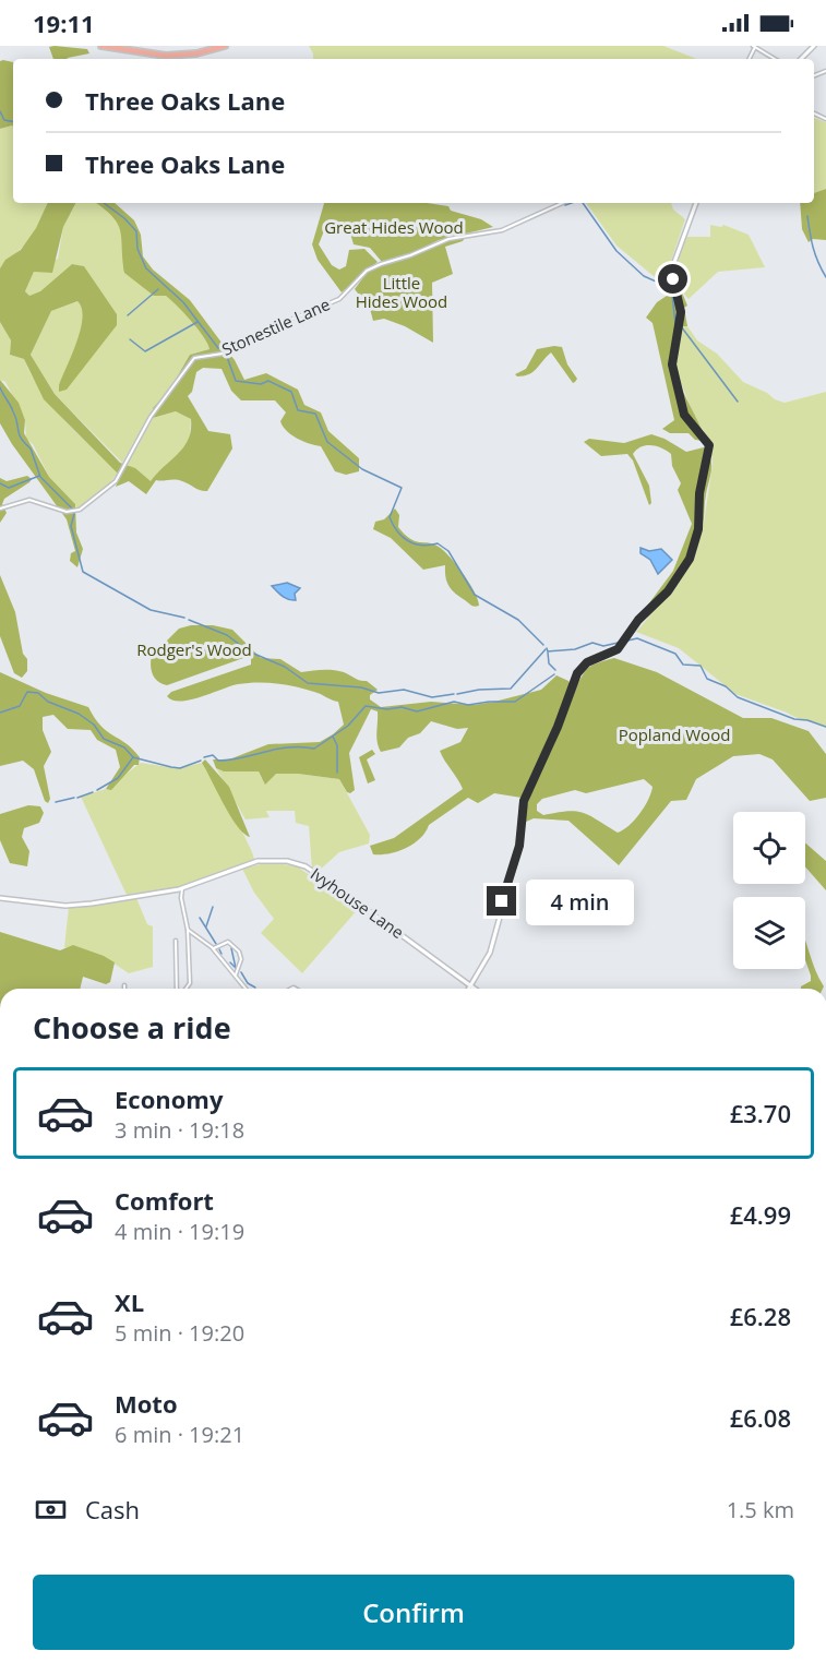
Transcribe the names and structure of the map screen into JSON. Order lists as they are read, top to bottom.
{
  "streets": {
    "street": ["Stonestile Lane", "Ivyhouse Lane"]
  },
  "parks": [
    "Great Hides Wood",
    "Little Hides Wood",
    "Rodger's Wood",
    "Popland Wood"
  ],
  "page": {
    "status": "19:11",
    "banner": ["Three Oaks Lane", "Three Oaks Lane"],
    "bubble": "4 min",
    "heading": "Choose a ride",
    "list": [
      {
        "name": "Economy",
        "note": "3 min · 19:18",
        "value": "£3.70"
      },
      {
        "name": "Comfort",
        "note": "4 min · 19:19",
        "value": "£4.99"
      },
      {
        "name": "XL",
        "note": "5 min · 19:20",
        "value": "£6.28"
      },
      {
        "name": "Moto",
        "note": "6 min · 19:21",
        "value": "£6.08"
      }
    ],
    "pay": ["Cash", "1.5 km"],
    "buttons": "Confirm"
  }
}
